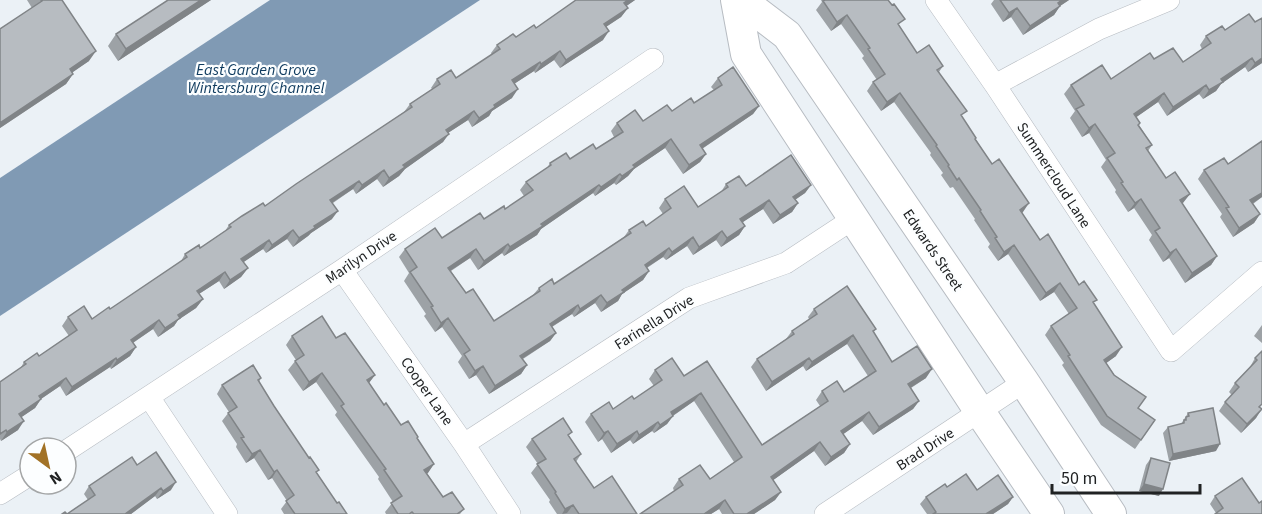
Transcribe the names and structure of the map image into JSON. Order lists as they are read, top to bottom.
{
  "streets": {
    "main road": ["Edwards Street"],
    "street": [
      "Summercloud Lane",
      "Marilyn Drive",
      "Farinella Drive",
      "Cooper Lane",
      "Brad Drive"
    ]
  },
  "crossings": [
    ["Edwards Street", "Farinella Drive"],
    ["Edwards Street", "Brad Drive"],
    ["Marilyn Drive", "Cooper Lane"],
    ["Farinella Drive", "Cooper Lane"]
  ],
  "water": ["East Garden Grove Wintersburg Channel"],
  "scale_bar": "50 m",
  "north": "bottom right"
}
